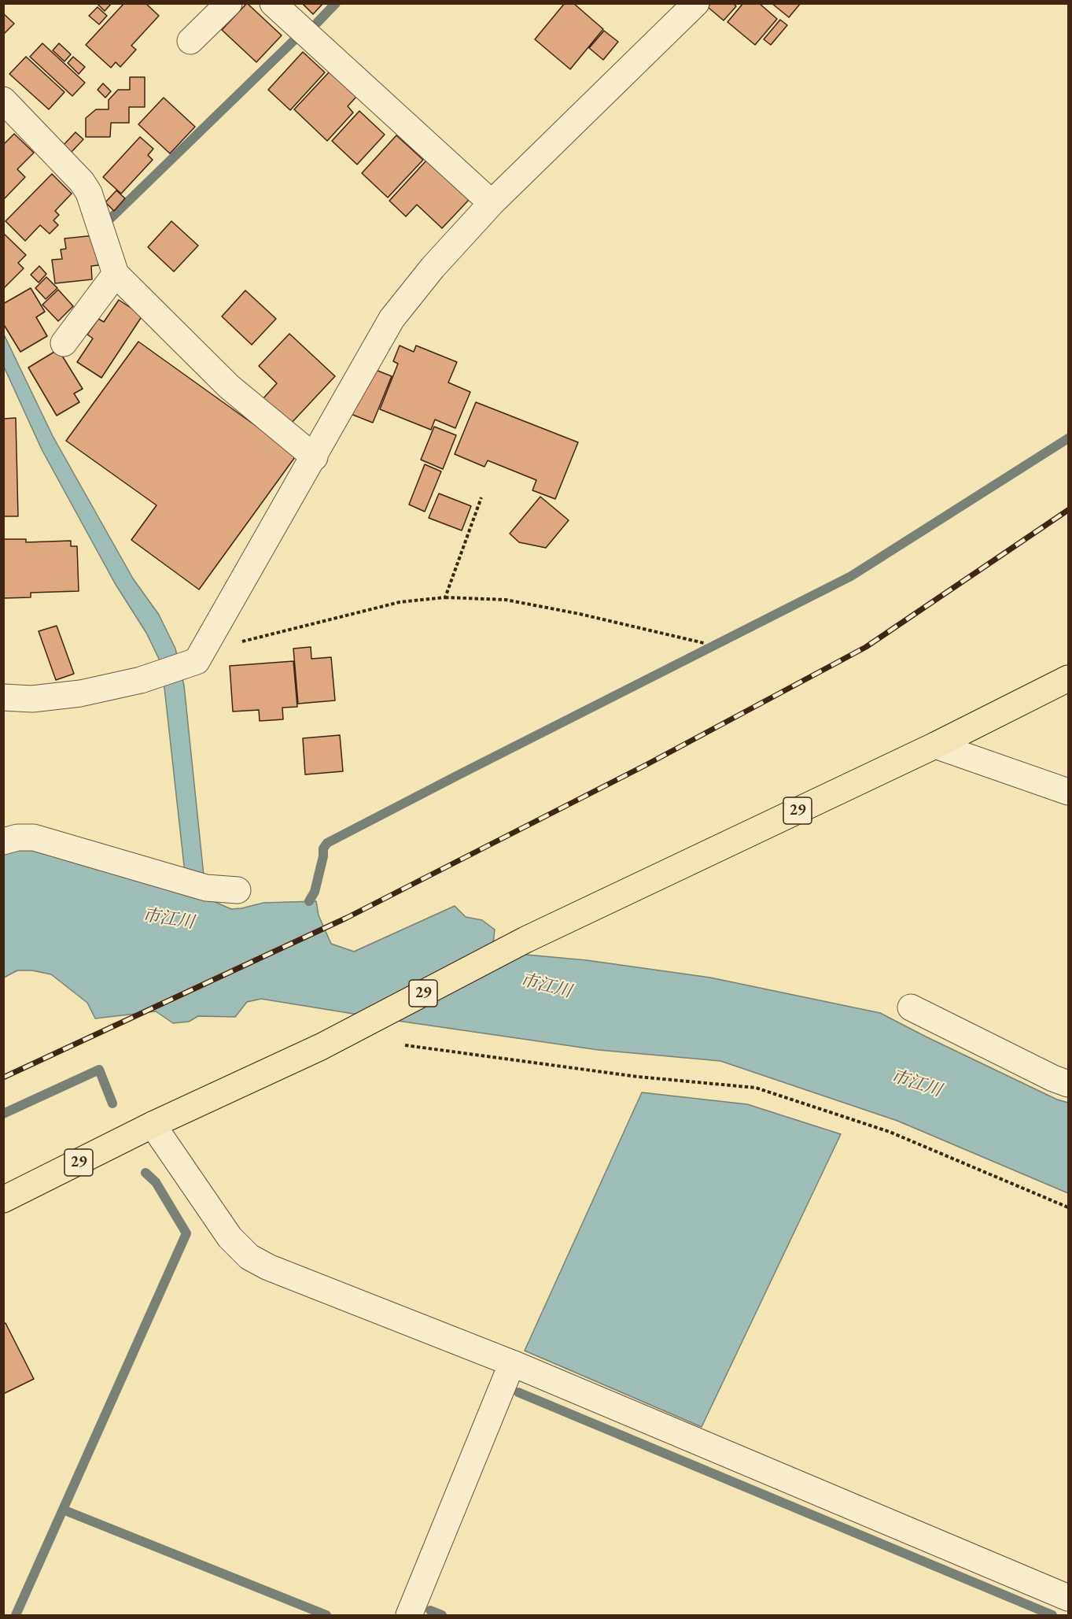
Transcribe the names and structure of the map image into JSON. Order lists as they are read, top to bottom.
{
  "streets": {
    "main road": ["29"]
  },
  "water": ["市江川"]
}
